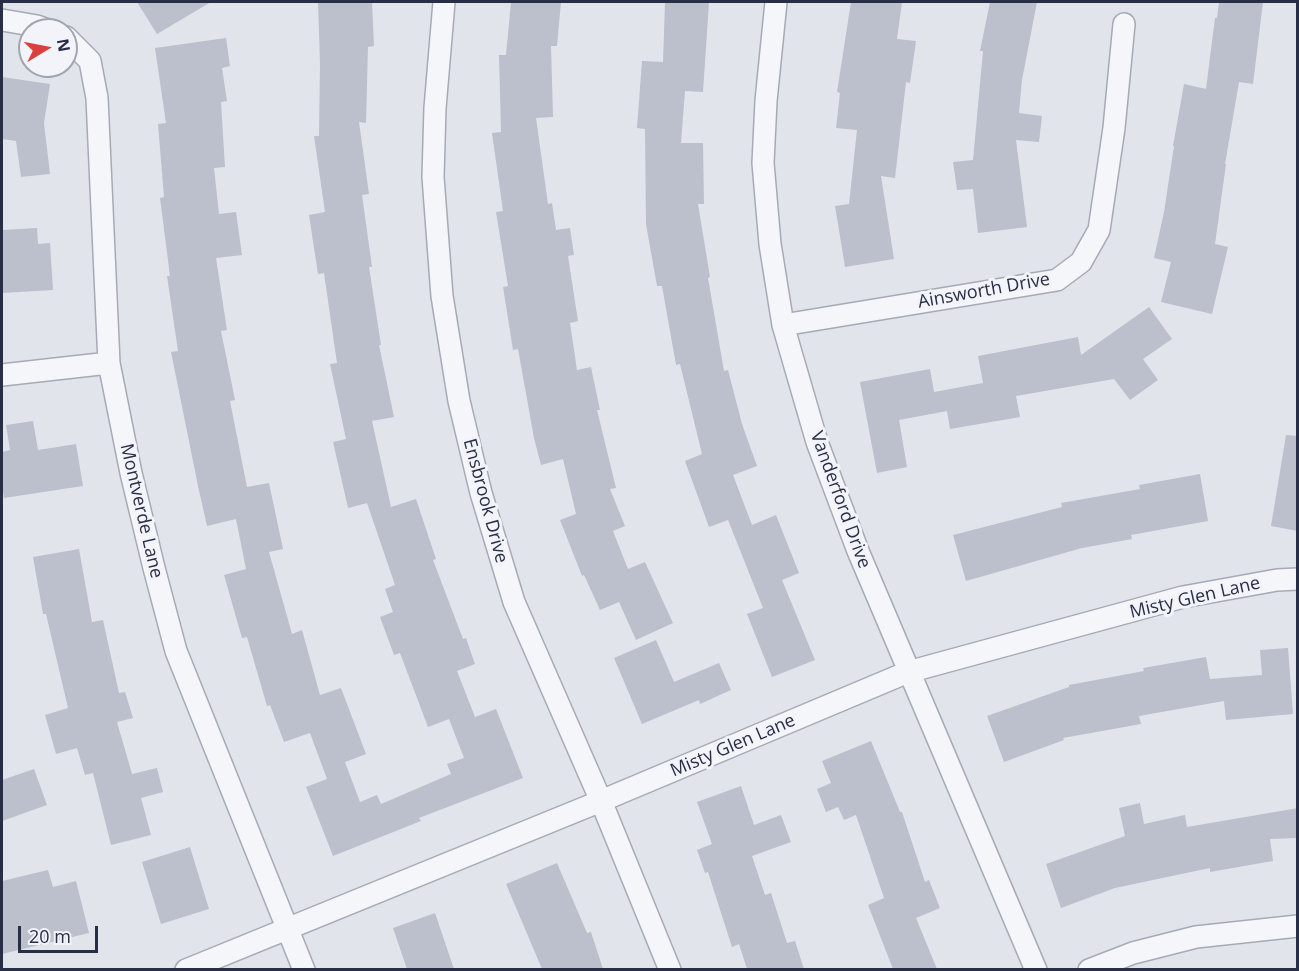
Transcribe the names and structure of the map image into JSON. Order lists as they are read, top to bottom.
{
  "streets": {
    "street": [
      "Ainsworth Drive",
      "Vanderford Drive",
      "Ensbrook Drive",
      "Montverde Lane",
      "Misty Glen Lane"
    ]
  },
  "crossings": [
    ["Ainsworth Drive", "Vanderford Drive"],
    ["Vanderford Drive", "Misty Glen Lane"],
    ["Ensbrook Drive", "Misty Glen Lane"],
    ["Montverde Lane", "Misty Glen Lane"]
  ],
  "scale_bar": "20 m",
  "north": "right"
}
